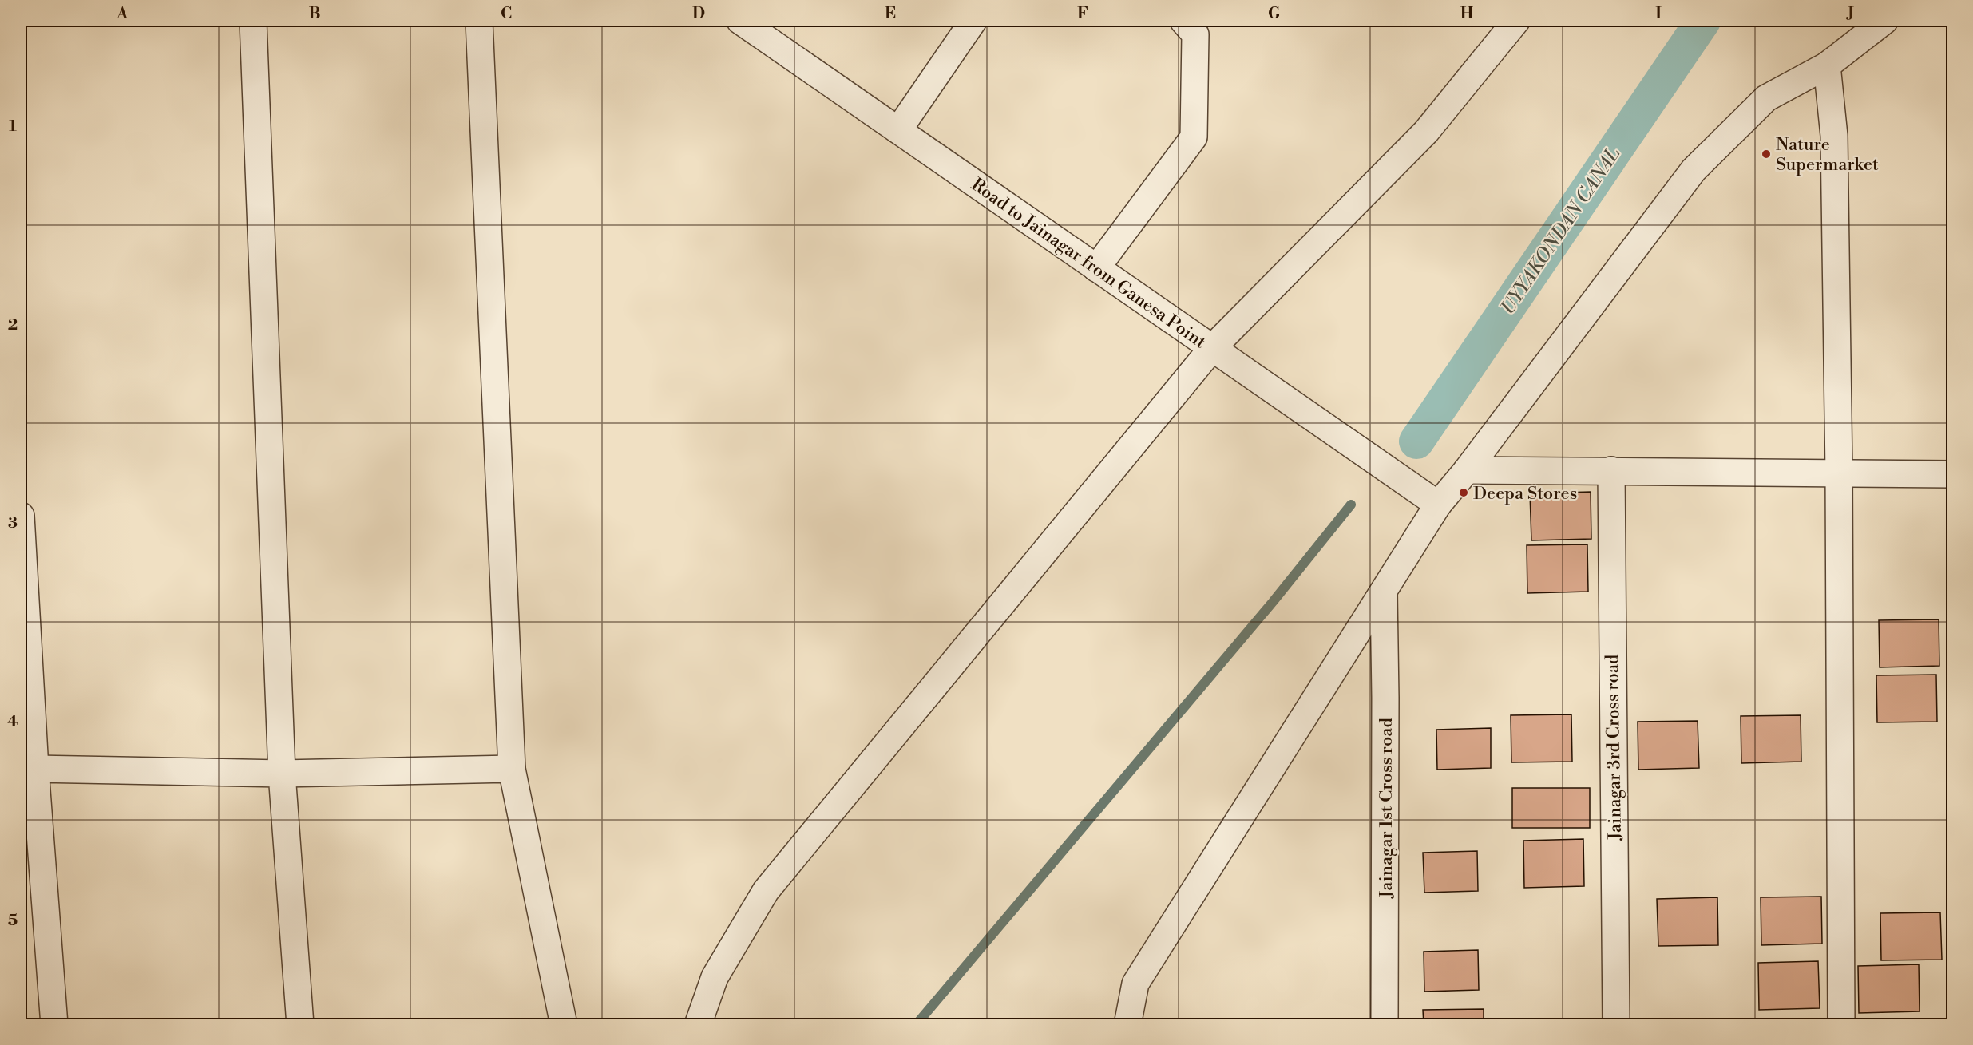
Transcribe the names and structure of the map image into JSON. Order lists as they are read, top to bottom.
{
  "streets": {
    "street": ["Road to Jainagar from Ganesa Point", "Jainagar 3rd Cross road", "Jainagar 1st Cross road"]
  },
  "water": ["UYYAKONDAN CANAL"],
  "places": ["Nature Supermarket", "Deepa Stores"],
  "grid": {
    "columns": [
      "A",
      "B",
      "C",
      "D",
      "E",
      "F",
      "G",
      "H",
      "I",
      "J"
    ],
    "rows": [
      "1",
      "2",
      "3",
      "4",
      "5"
    ]
  }
}
